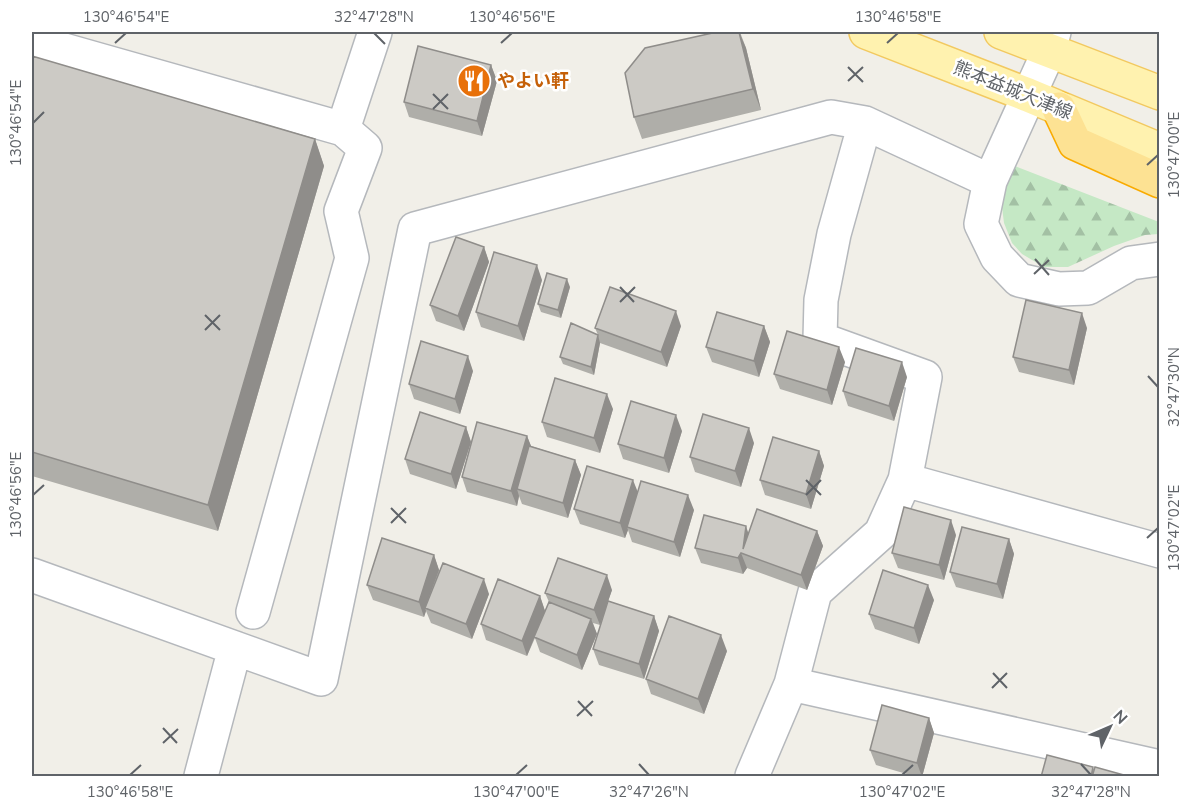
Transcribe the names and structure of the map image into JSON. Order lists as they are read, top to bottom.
{
  "streets": {
    "main road": ["熊本益城大津線"]
  },
  "places": {
    "restaurant": ["やよい軒"]
  },
  "north": "top right",
  "coordinates": [
    "130°46'54\"E",
    "32°47'28\"N",
    "130°46'56\"E",
    "130°46'58\"E",
    "130°47'00\"E",
    "32°47'30\"N",
    "130°47'02\"E",
    "32°47'26\"N"
  ]
}
